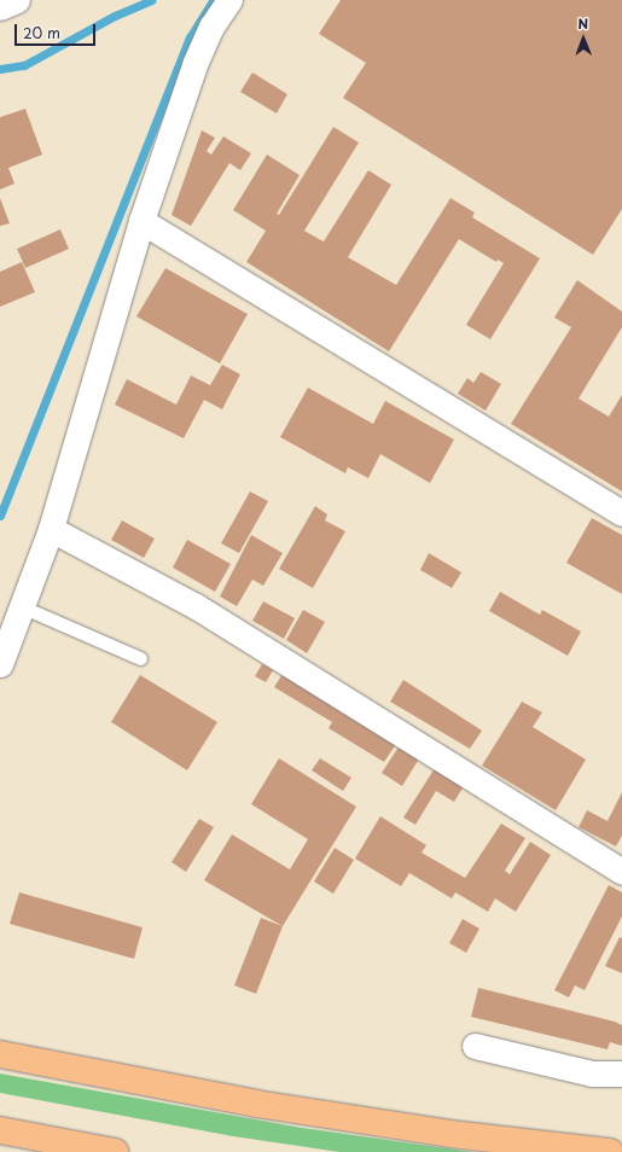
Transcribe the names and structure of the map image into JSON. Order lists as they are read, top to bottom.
{
  "scale_bar": "20 m",
  "north": "top"
}
